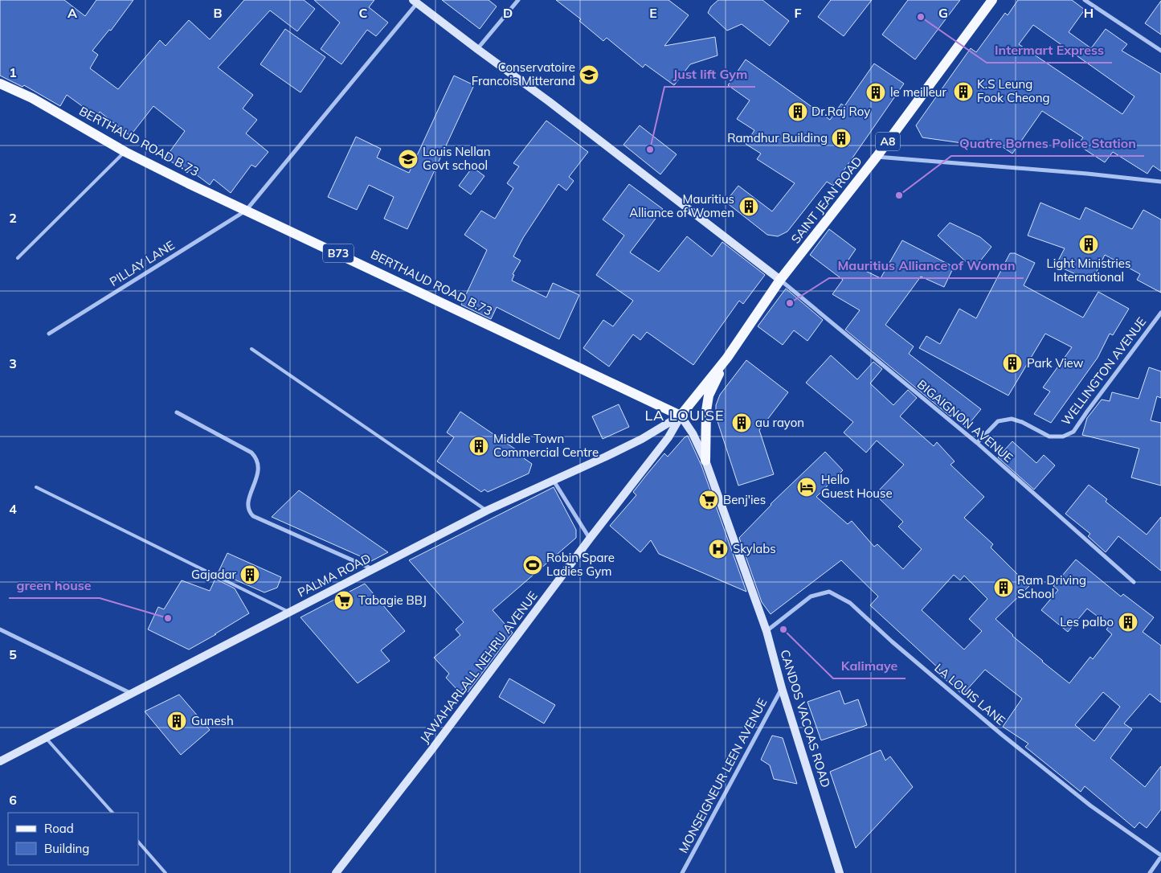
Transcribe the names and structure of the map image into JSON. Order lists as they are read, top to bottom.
{
  "streets": {
    "main road": [
      "BERTHAUD ROAD B.73",
      "A8",
      "SAINT JEAN ROAD",
      "B73",
      "PALMA ROAD",
      "JAWAHARLALL NEHRU AVENUE",
      "CANDOS VACOAS ROAD"
    ],
    "street": [
      "PILLAY LANE",
      "WELLINGTON AVENUE",
      "BIGAIGNON AVENUE",
      "LA LOUIS LANE",
      "MONSEIGNEUR LEEN AVENUE"
    ]
  },
  "crossings": [
    ["BERTHAUD ROAD B.73", "SAINT JEAN ROAD"],
    ["BERTHAUD ROAD B.73", "PILLAY LANE"],
    ["BERTHAUD ROAD B.73", "PALMA ROAD"],
    ["BERTHAUD ROAD B.73", "JAWAHARLALL NEHRU AVENUE"],
    ["BERTHAUD ROAD B.73", "CANDOS VACOAS ROAD"],
    ["SAINT JEAN ROAD", "BIGAIGNON AVENUE"],
    ["SAINT JEAN ROAD", "PALMA ROAD"],
    ["SAINT JEAN ROAD", "JAWAHARLALL NEHRU AVENUE"],
    ["SAINT JEAN ROAD", "CANDOS VACOAS ROAD"],
    ["WELLINGTON AVENUE", "BIGAIGNON AVENUE"],
    ["PALMA ROAD", "JAWAHARLALL NEHRU AVENUE"],
    ["PALMA ROAD", "CANDOS VACOAS ROAD"],
    ["JAWAHARLALL NEHRU AVENUE", "CANDOS VACOAS ROAD"],
    ["LA LOUIS LANE", "CANDOS VACOAS ROAD"],
    ["CANDOS VACOAS ROAD", "MONSEIGNEUR LEEN AVENUE"]
  ],
  "districts": ["LA LOUISE"],
  "places": {
    "other": [
      "Intermart Express",
      "Just lift Gym",
      "Quatre Bornes Police Station",
      "Mauritius Alliance of Woman",
      "green house",
      "Kalimaye"
    ],
    "school or university": ["Conservatoire Francois Mitterand", "Louis Nellan Govt school"],
    "building": [
      "K.S Leung Fook Cheong",
      "le meilleur",
      "Dr.Raj Roy",
      "Ramdhur Building",
      "Mauritius Alliance of Women",
      "Light Ministries International",
      "Park View",
      "au rayon",
      "Middle Town Commercial Centre",
      "Gajadar",
      "Ram Driving School",
      "Les palbo",
      "Gunesh"
    ],
    "hotel": ["Hello Guest House"],
    "supermarket": ["Benj'ies", "Tabagie BBJ"],
    "hospital": ["Skylabs"],
    "sports": ["Robin Spare Ladies Gym"]
  },
  "legend": ["Road", "Building"],
  "grid": {
    "columns": [
      "A",
      "B",
      "C",
      "D",
      "E",
      "F",
      "G",
      "H"
    ],
    "rows": [
      "1",
      "2",
      "3",
      "4",
      "5",
      "6"
    ]
  }
}
